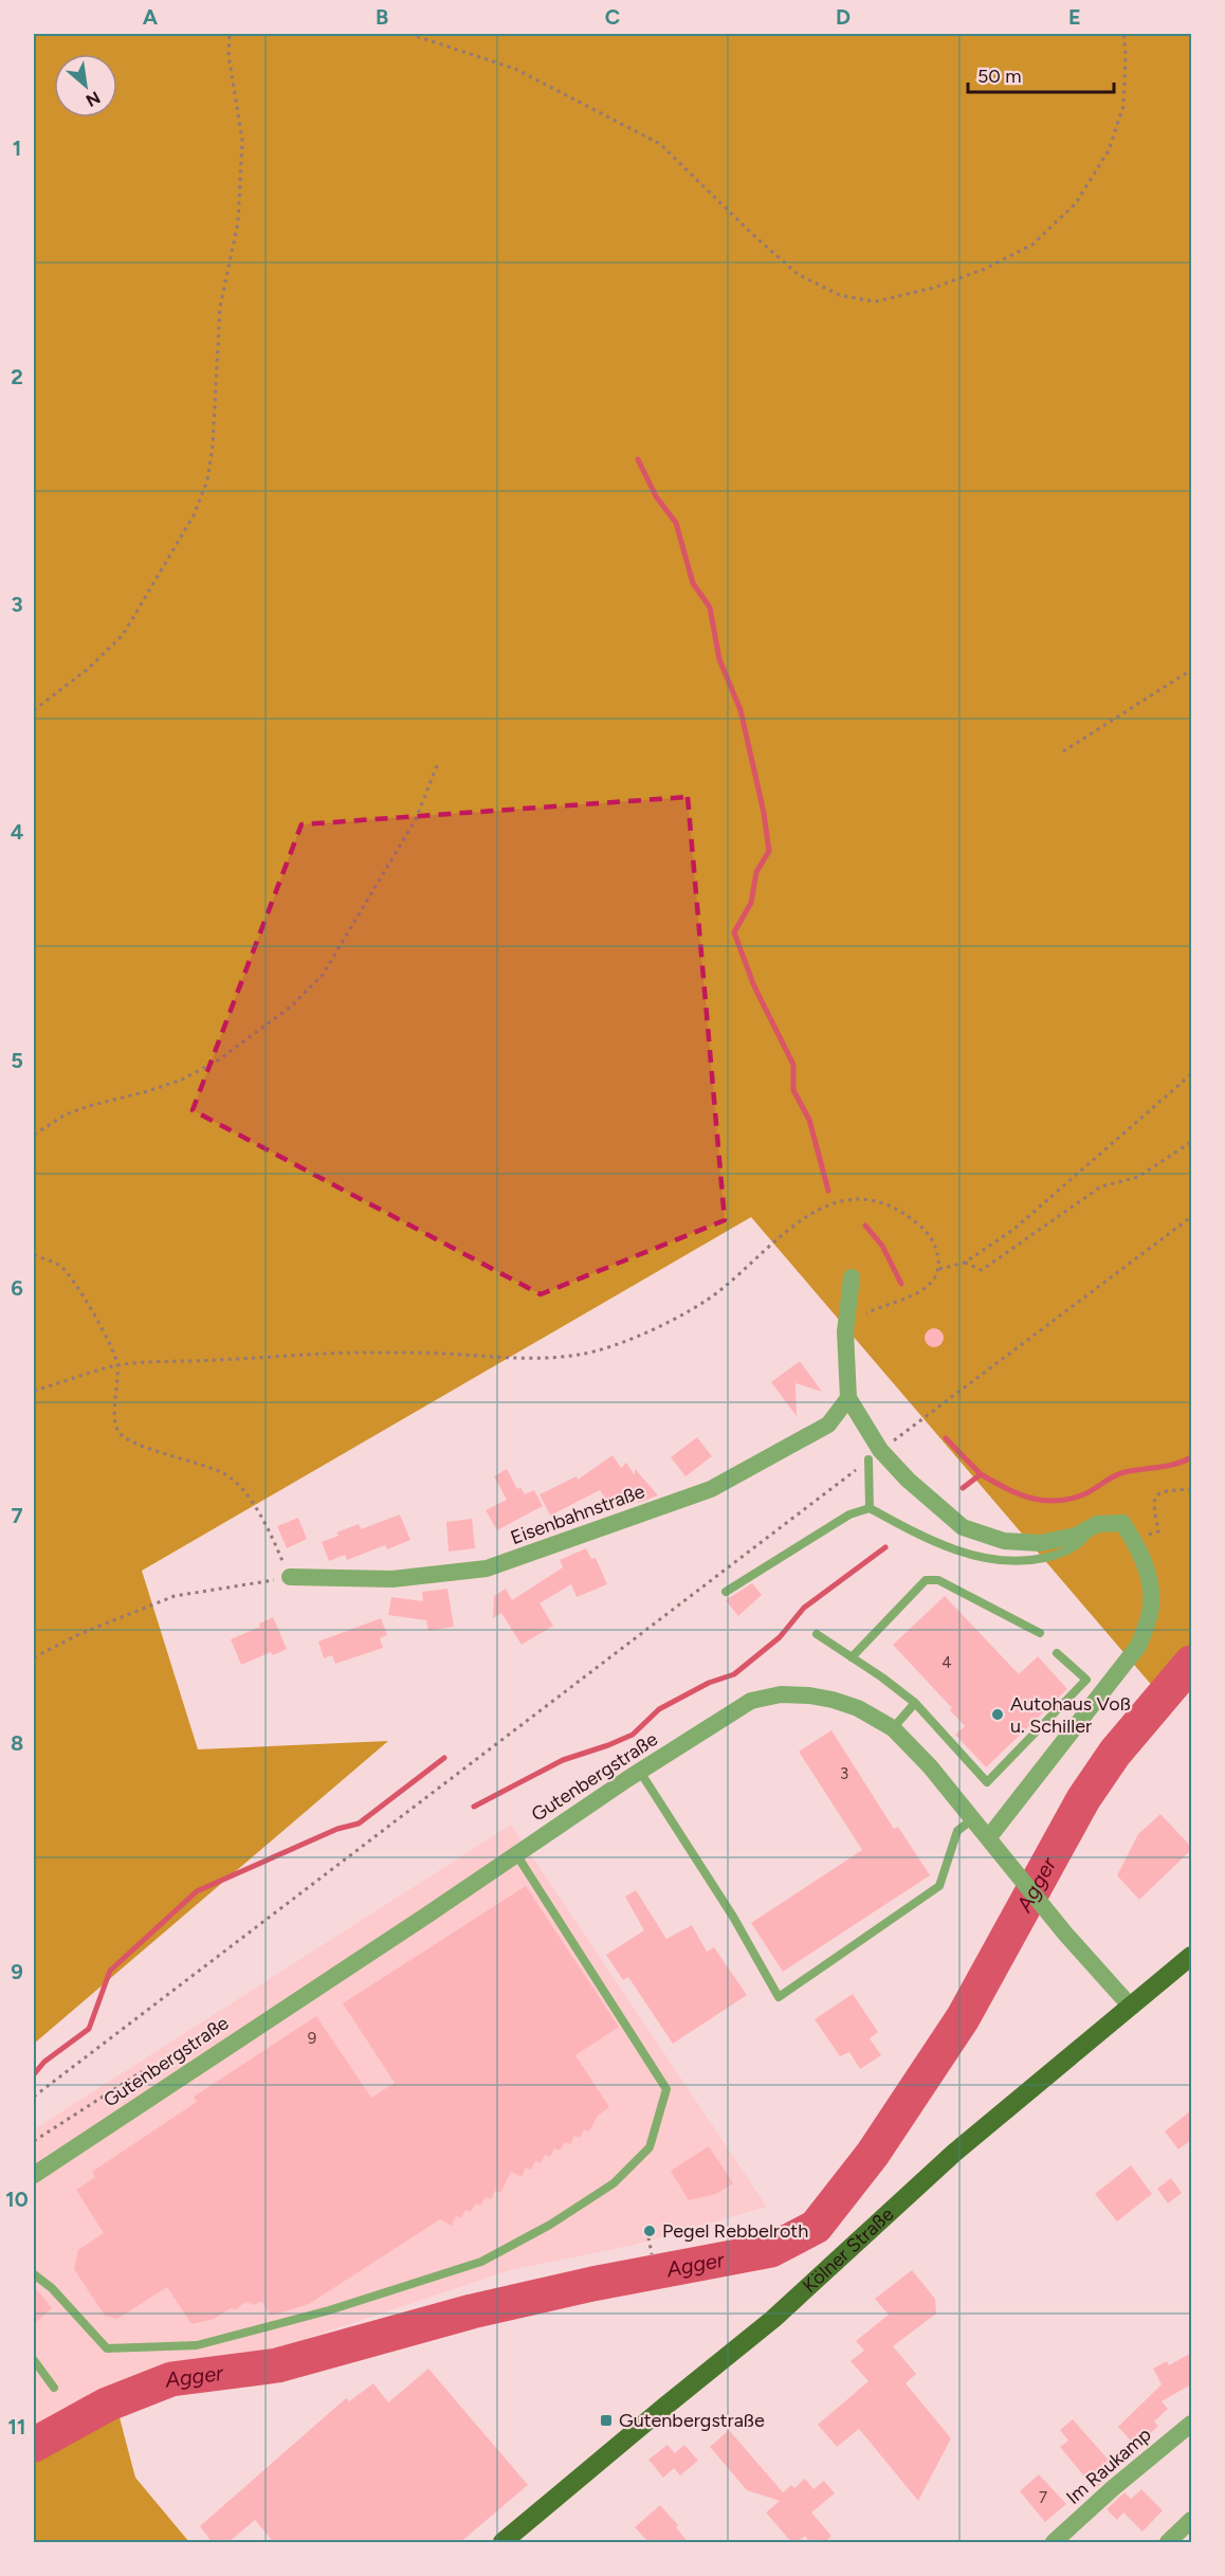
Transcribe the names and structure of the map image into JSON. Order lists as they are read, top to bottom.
{
  "streets": {
    "main road": ["Kölner Straße"],
    "street": ["Eisenbahnstraße", "Gutenbergstraße", "Im Raukamp"]
  },
  "crossings": [
    ["Gutenbergstraße", "Kölner Straße"]
  ],
  "water": ["Agger"],
  "places": {
    "other": ["Autohaus Voß u. Schiller", "Pegel Rebbelroth"],
    "transit": ["Gutenbergstraße"]
  },
  "house_numbers": [
    "4",
    "3",
    "9",
    "7"
  ],
  "scale_bar": "50 m",
  "north": "bottom right",
  "grid": {
    "columns": [
      "A",
      "B",
      "C",
      "D",
      "E"
    ],
    "rows": [
      "1",
      "2",
      "3",
      "4",
      "5",
      "6",
      "7",
      "8",
      "9",
      "10",
      "11"
    ]
  }
}
